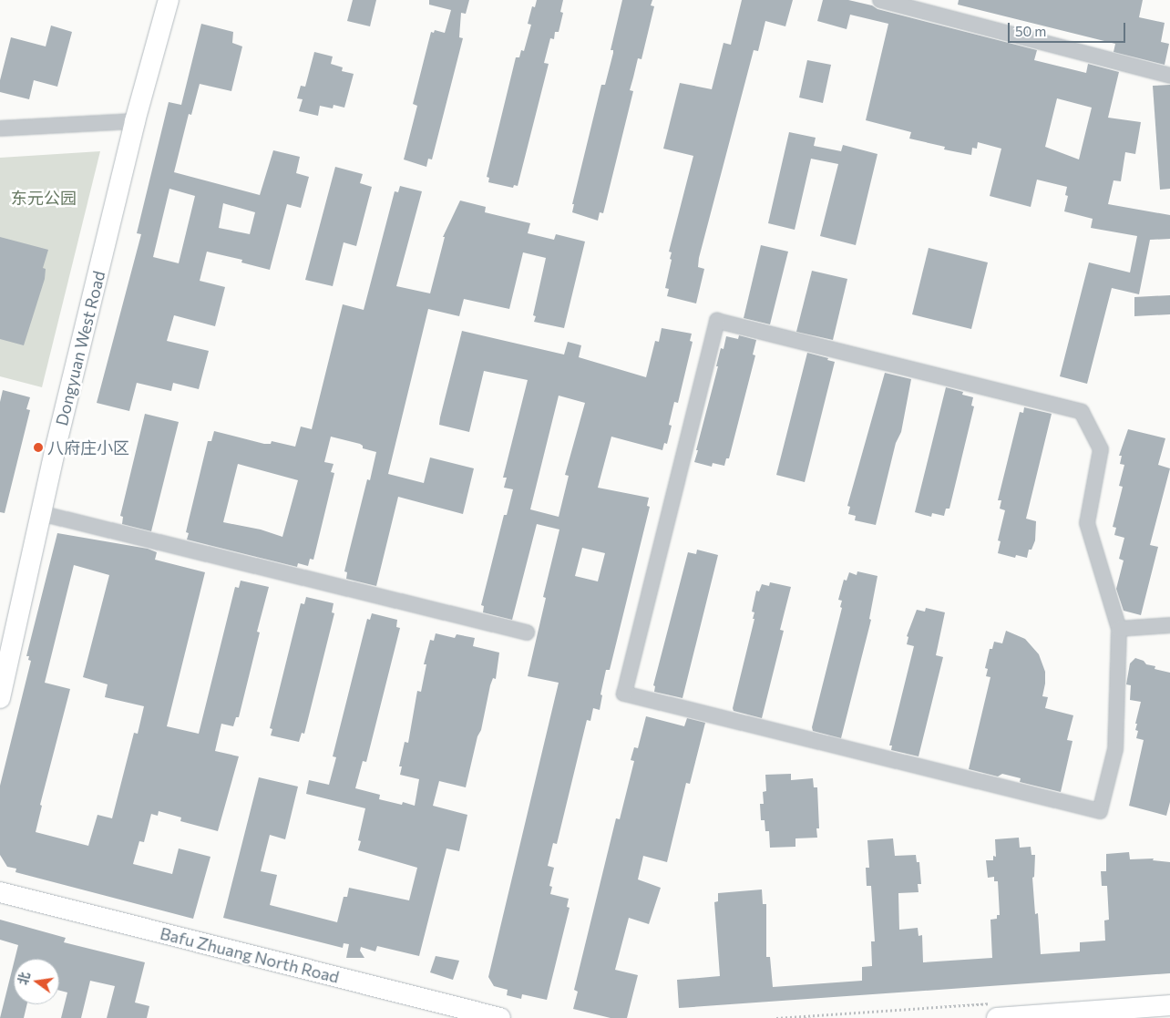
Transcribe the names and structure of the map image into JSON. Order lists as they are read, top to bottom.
{
  "streets": {
    "street": ["Dongyuan West Road", "Bafu Zhuang North Road"]
  },
  "parks": ["东元公园"],
  "places": ["八府庄小区"],
  "scale_bar": "50 m",
  "north": "left"
}
